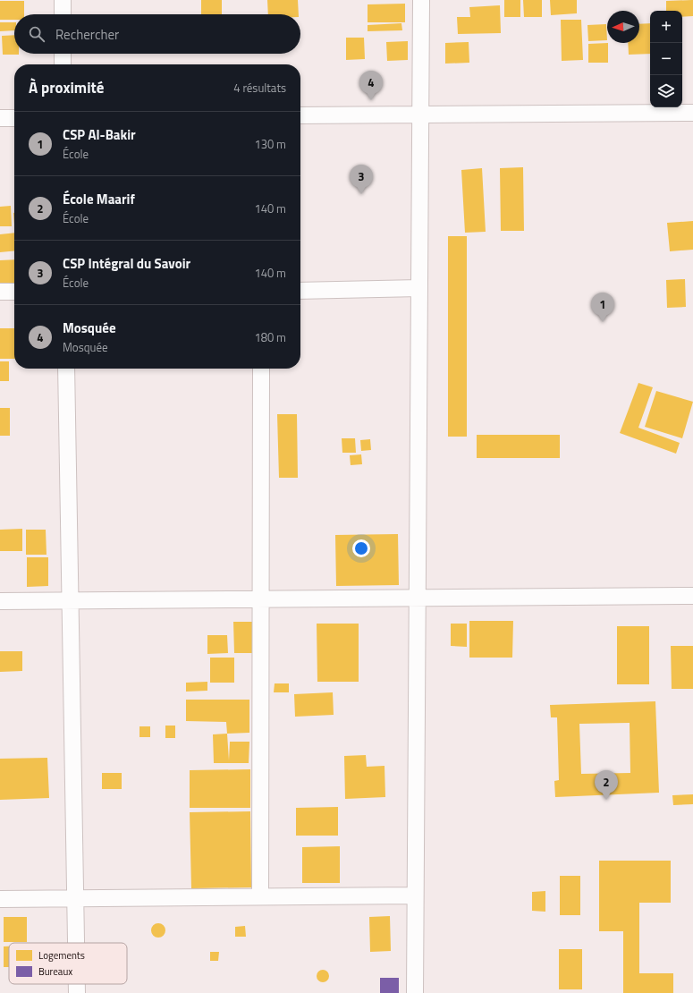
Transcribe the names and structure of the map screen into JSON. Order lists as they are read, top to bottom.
{
  "legend": ["Logements", "Bureaux"],
  "north": "left",
  "page": {
    "map_buttons": ["+", "−"],
    "search": "Rechercher",
    "heading": ["À proximité", "4 résultats"],
    "pins": [
      "4",
      "3",
      "1",
      "2"
    ],
    "list": [
      {
        "mark": "1",
        "name": "CSP Al-Bakir",
        "note": "École",
        "value": "130 m"
      },
      {
        "mark": "2",
        "name": "École Maarif",
        "note": "École",
        "value": "140 m"
      },
      {
        "mark": "3",
        "name": "CSP Intégral du Savoir",
        "note": "École",
        "value": "140 m"
      },
      {
        "mark": "4",
        "name": "Mosquée",
        "note": "Mosquée",
        "value": "180 m"
      }
    ]
  }
}
